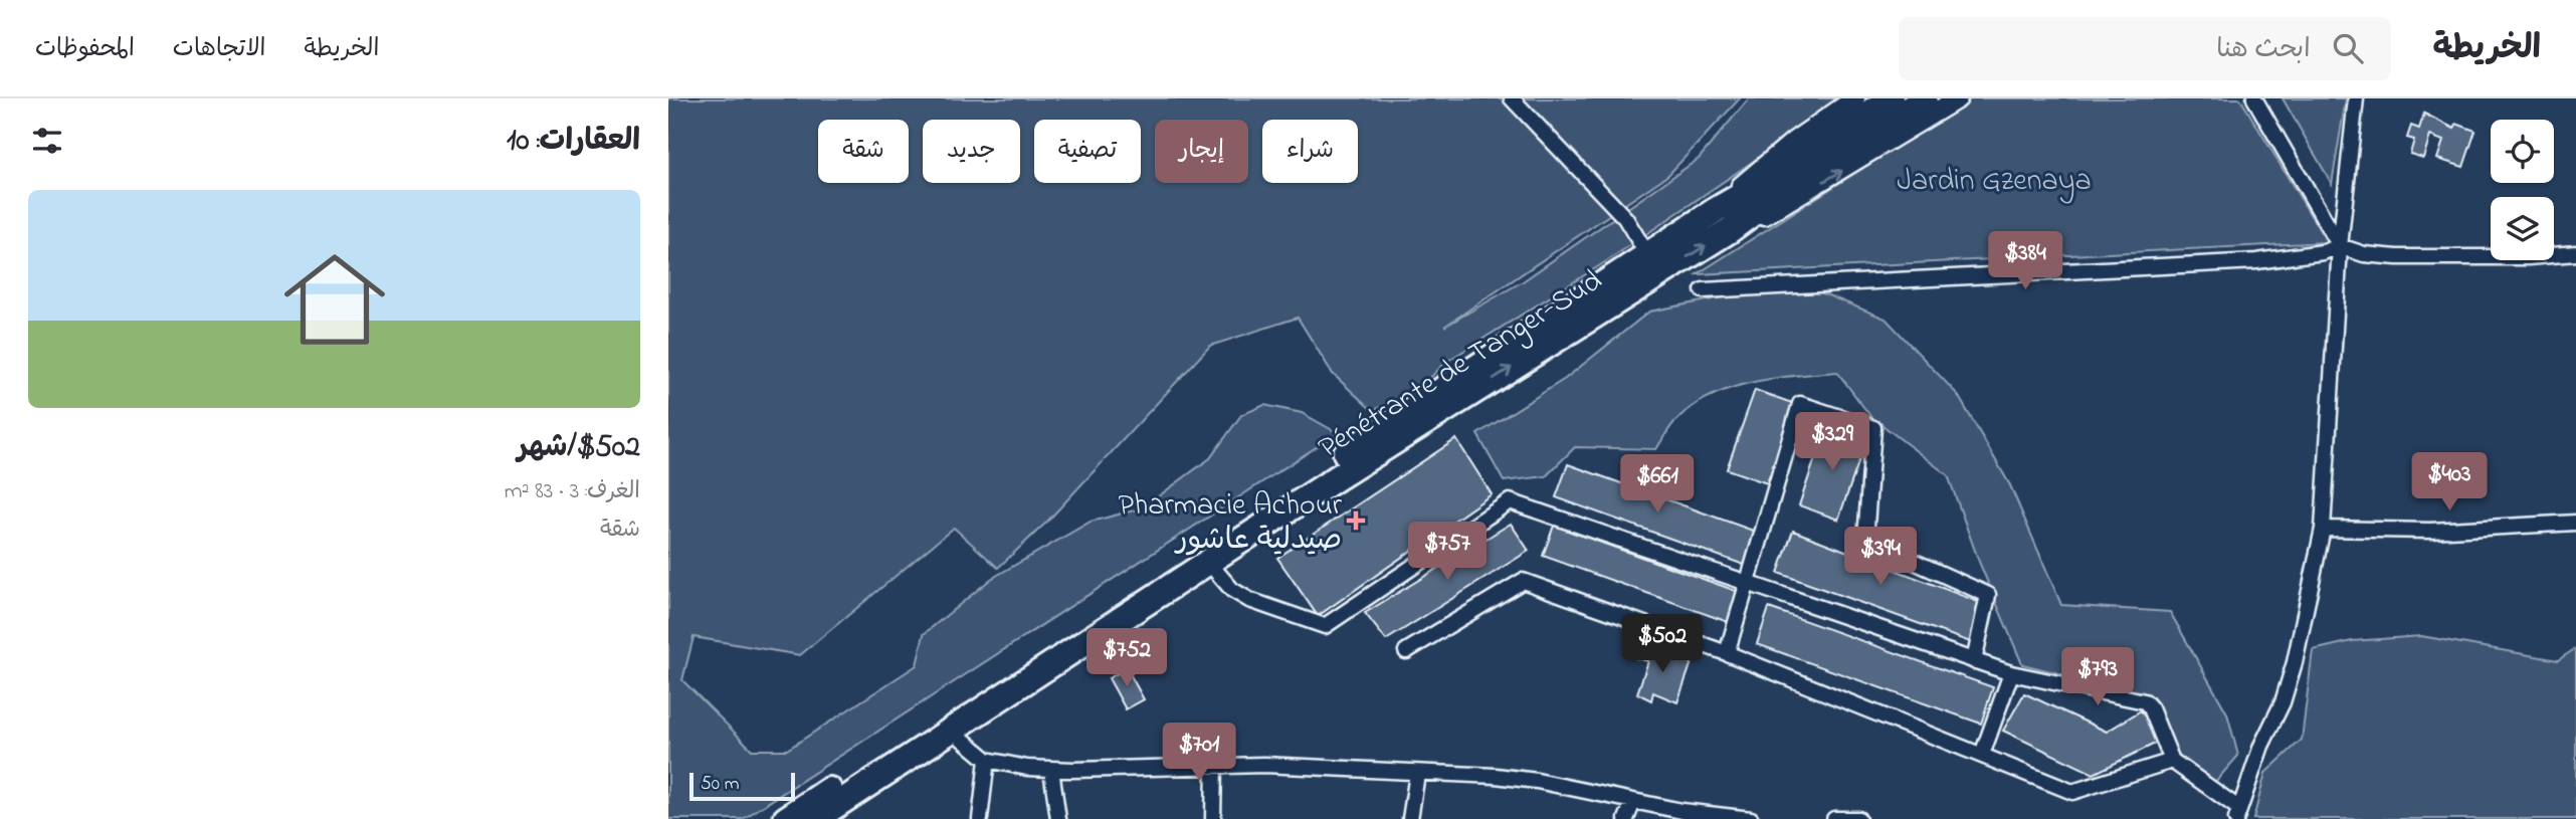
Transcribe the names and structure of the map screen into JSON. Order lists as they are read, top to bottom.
{
  "streets": {
    "highway": ["Pénétrante de Tanger-Sud"]
  },
  "parks": ["Jardin Gzenaya"],
  "places": {
    "health": ["Pharmacie Achour صيدلية عاشور"]
  },
  "scale_bar": "50 m",
  "page": {
    "header": "الخريطة",
    "search": "ابحث هنا",
    "nav": ["الخريطة", "الاتجاهات", "المحفوظات"],
    "heading": "العقارات: 10",
    "chip": [
      "شراء",
      "إيجار",
      "تصفية",
      "جديد",
      "شقة"
    ],
    "list": [
      {
        "name": "$502/شهر",
        "note": "الغرف: 3 · 83 m² · شقة"
      }
    ],
    "price": [
      "$384",
      "$329",
      "$403",
      "$661",
      "$757",
      "$394",
      "$502",
      "$752",
      "$793",
      "$701"
    ],
    "scale": "50 m"
  }
}
